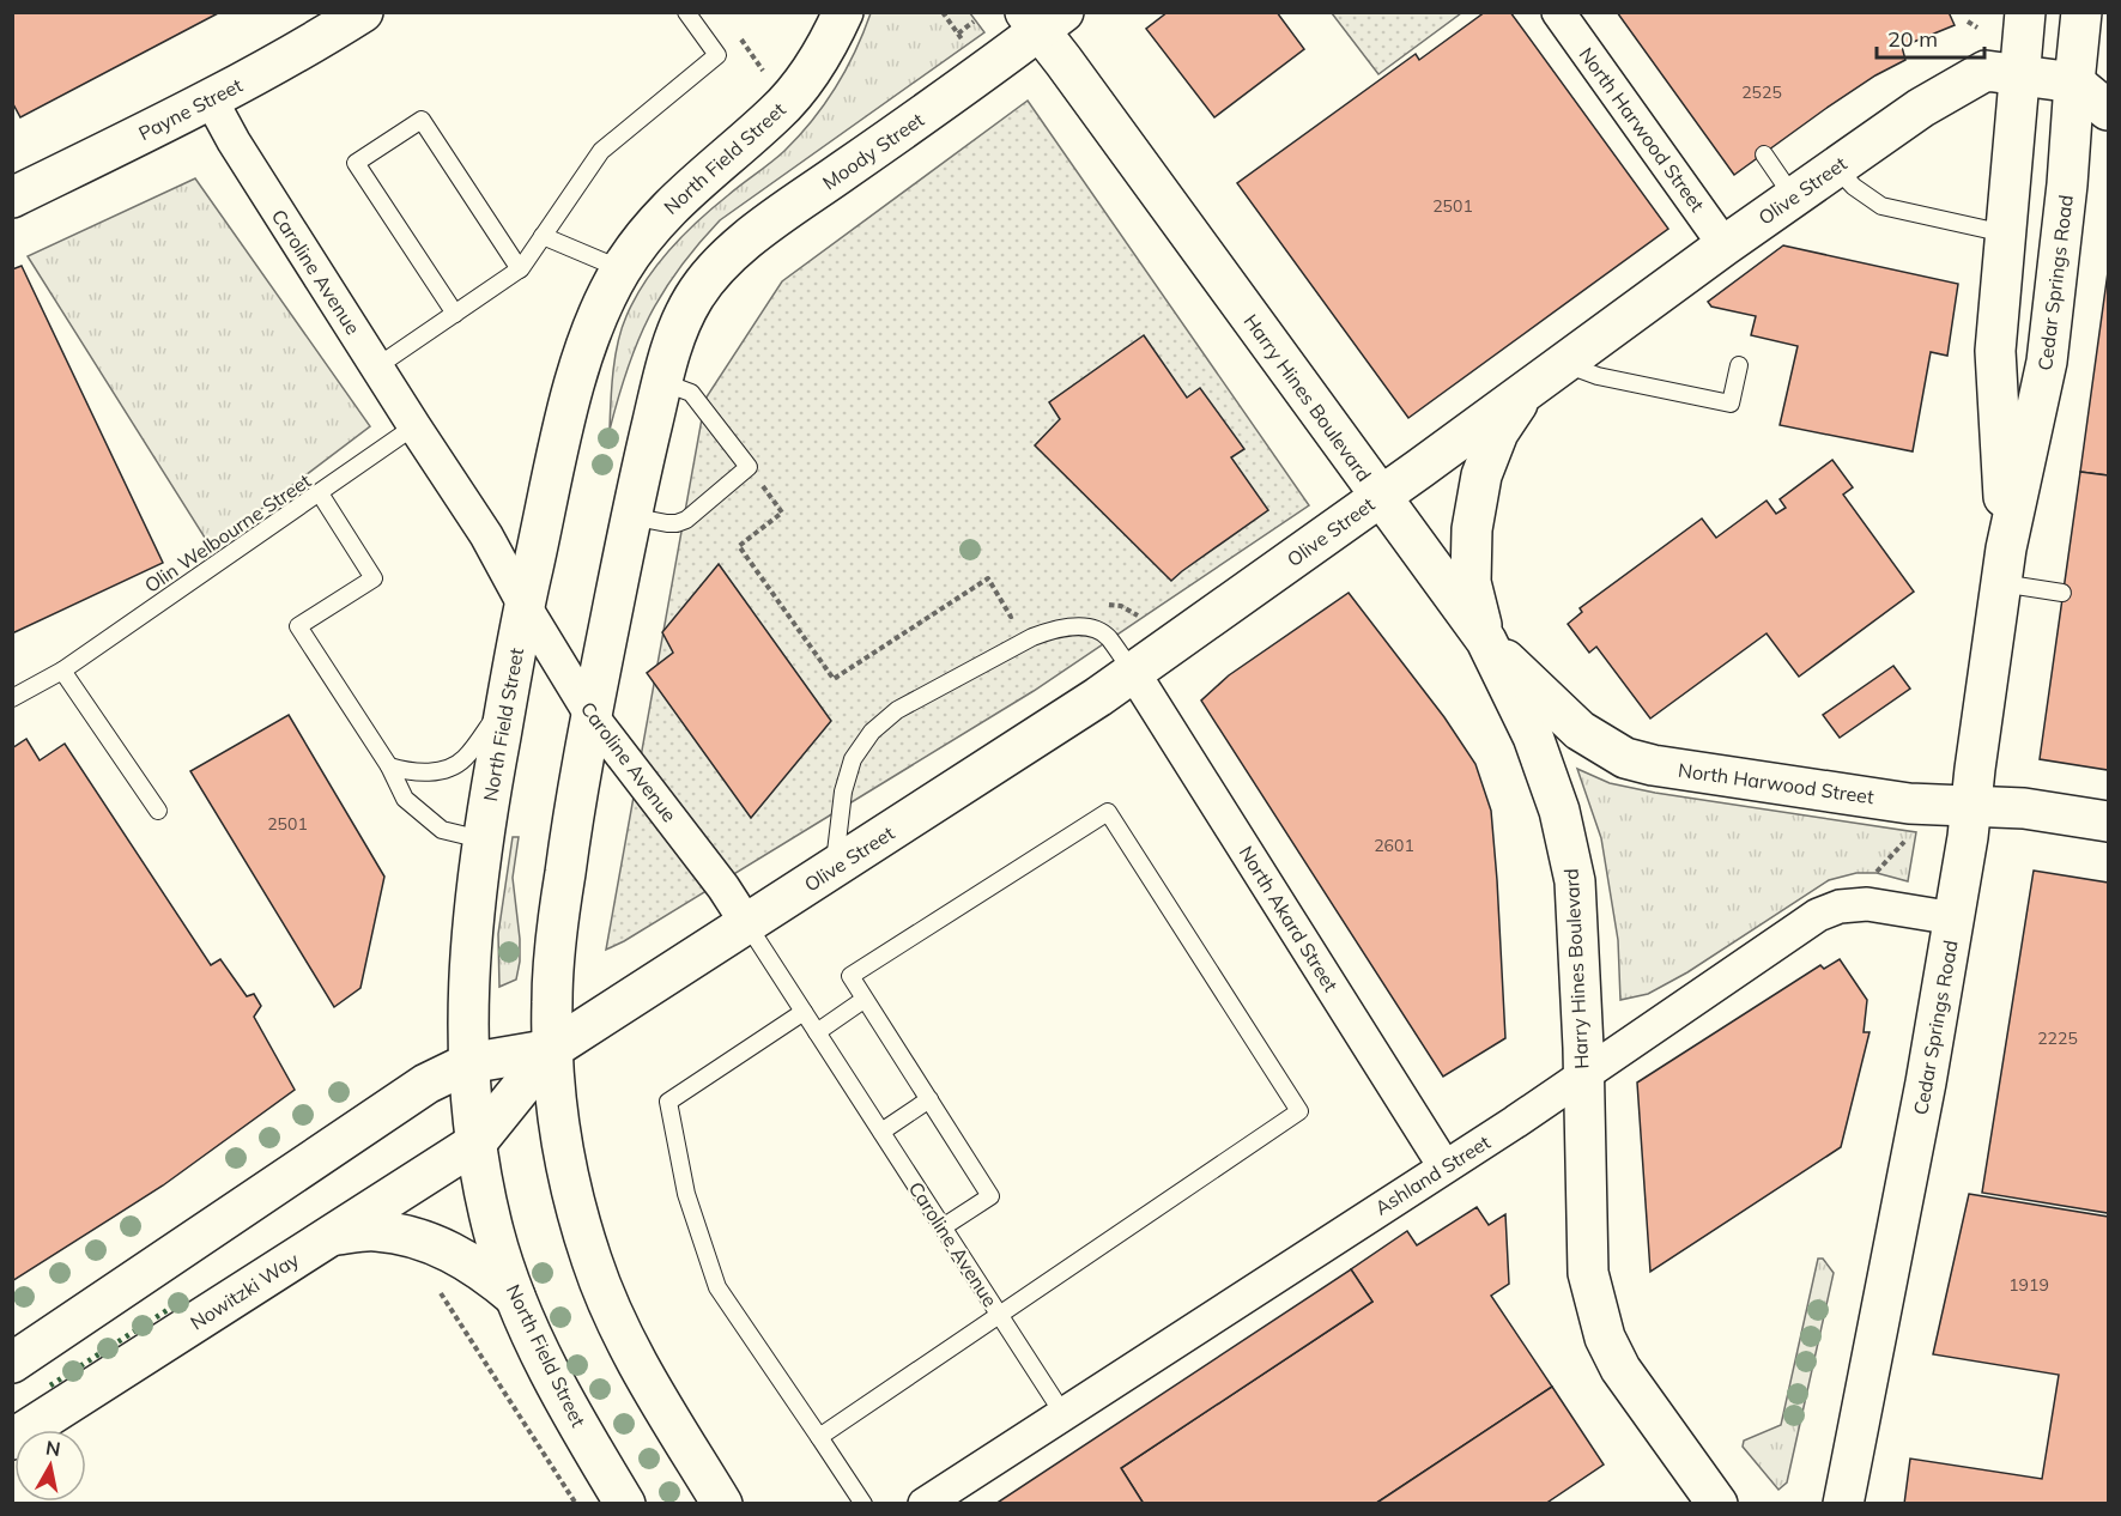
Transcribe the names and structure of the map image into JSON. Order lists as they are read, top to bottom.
{
  "streets": {
    "main road": [
      "Payne Street",
      "North Harwood Street",
      "Moody Street",
      "North Field Street",
      "Olive Street",
      "Cedar Springs Road",
      "Harry Hines Boulevard",
      "Nowitzki Way"
    ],
    "street": ["Caroline Avenue", "North Akard Street", "Ashland Street"],
    "lane": ["Olin Welbourne Street"]
  },
  "crossings": [
    ["Payne Street", "Caroline Avenue"],
    ["North Harwood Street", "Olive Street"],
    ["North Harwood Street", "Cedar Springs Road"],
    ["North Harwood Street", "Harry Hines Boulevard"],
    ["Moody Street", "Harry Hines Boulevard"],
    ["North Field Street", "Olive Street"],
    ["North Field Street", "Caroline Avenue"],
    ["North Field Street", "Nowitzki Way"],
    ["Olive Street", "Caroline Avenue"],
    ["Olive Street", "Cedar Springs Road"],
    ["Olive Street", "Harry Hines Boulevard"],
    ["Olive Street", "North Akard Street"],
    ["Olive Street", "Nowitzki Way"],
    ["Caroline Avenue", "Olin Welbourne Street"],
    ["Caroline Avenue", "Ashland Street"],
    ["Cedar Springs Road", "Ashland Street"],
    ["Harry Hines Boulevard", "Ashland Street"],
    ["North Akard Street", "Ashland Street"]
  ],
  "house_numbers": [
    "2525",
    "2501",
    "2501",
    "2601",
    "2225",
    "1919"
  ],
  "scale_bar": "20 m",
  "north": "top"
}
